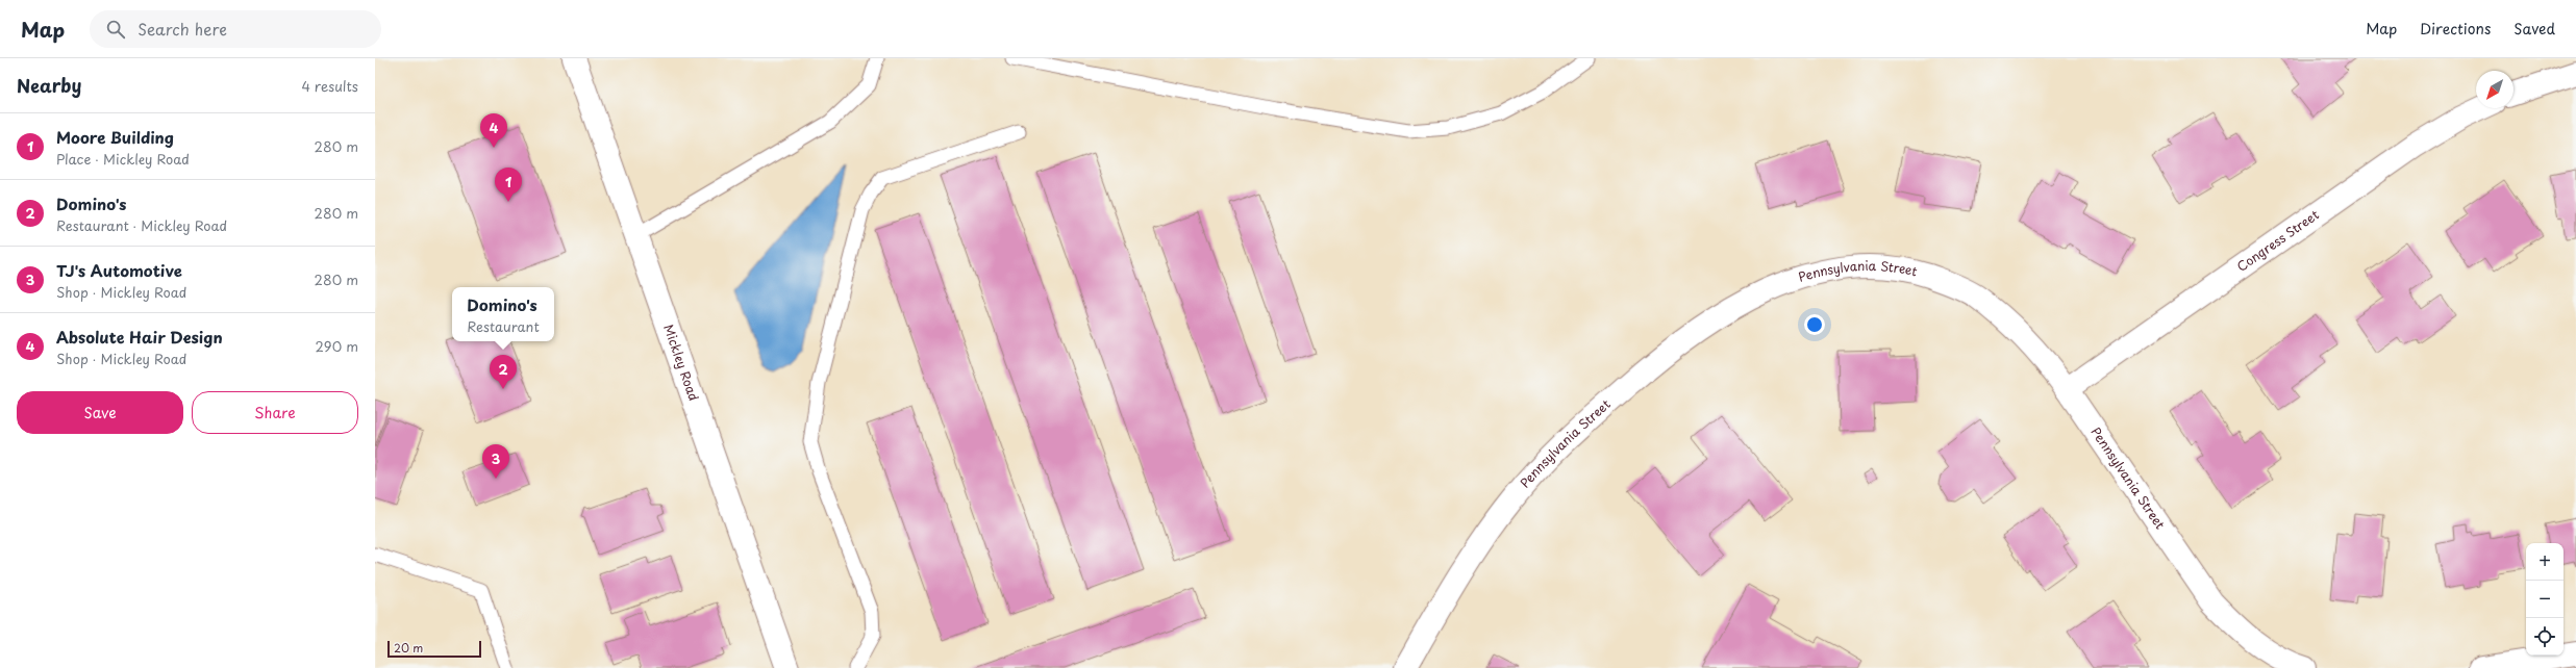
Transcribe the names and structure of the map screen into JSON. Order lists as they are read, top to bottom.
{
  "streets": {
    "street": ["Congress Street", "Pennsylvania Street", "Mickley Road"]
  },
  "crossings": [
    ["Congress Street", "Pennsylvania Street"]
  ],
  "scale_bar": "20 m",
  "north": "bottom left",
  "page": {
    "header": "Map",
    "search": "Search here",
    "nav": ["Map", "Directions", "Saved"],
    "heading": ["Nearby", "4 results"],
    "list": [
      {
        "mark": "1",
        "name": "Moore Building",
        "note": "Place · Mickley Road",
        "value": "280 m"
      },
      {
        "mark": "2",
        "name": "Domino's",
        "note": "Restaurant · Mickley Road",
        "value": "280 m"
      },
      {
        "mark": "3",
        "name": "TJ's Automotive",
        "note": "Shop · Mickley Road",
        "value": "280 m"
      },
      {
        "mark": "4",
        "name": "Absolute Hair Design",
        "note": "Shop · Mickley Road",
        "value": "290 m"
      }
    ],
    "pins": [
      "4",
      "1",
      "2",
      "3"
    ],
    "popup": ["Domino's", "Restaurant"],
    "buttons": ["Save", "Share"],
    "map_buttons": ["+", "−"],
    "scale": "20 m"
  }
}
